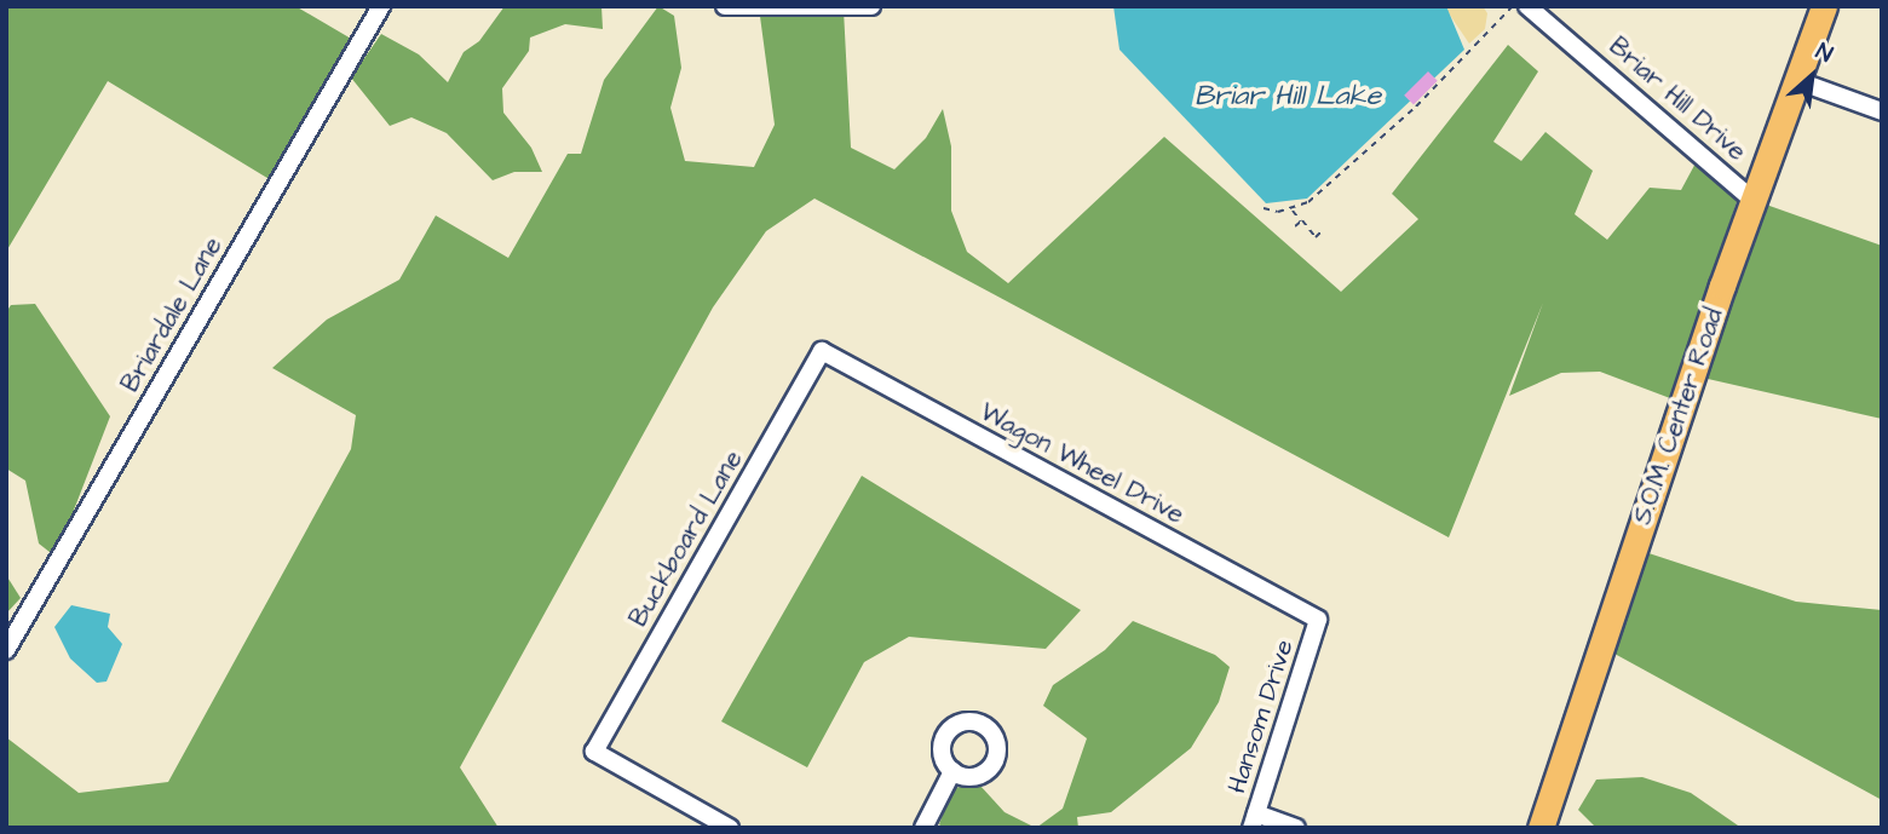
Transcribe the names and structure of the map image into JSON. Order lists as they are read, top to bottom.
{
  "streets": {
    "main road": ["S.O.M. Center Road"],
    "street": [
      "Briar Hill Drive",
      "Briardale Lane",
      "Wagon Wheel Drive",
      "Buckboard Lane",
      "Hansom Drive"
    ]
  },
  "crossings": [
    ["Briar Hill Drive", "S.O.M. Center Road"],
    ["Wagon Wheel Drive", "Buckboard Lane"],
    ["Wagon Wheel Drive", "Hansom Drive"]
  ],
  "water": ["Briar Hill Lake"],
  "north": "top right"
}
